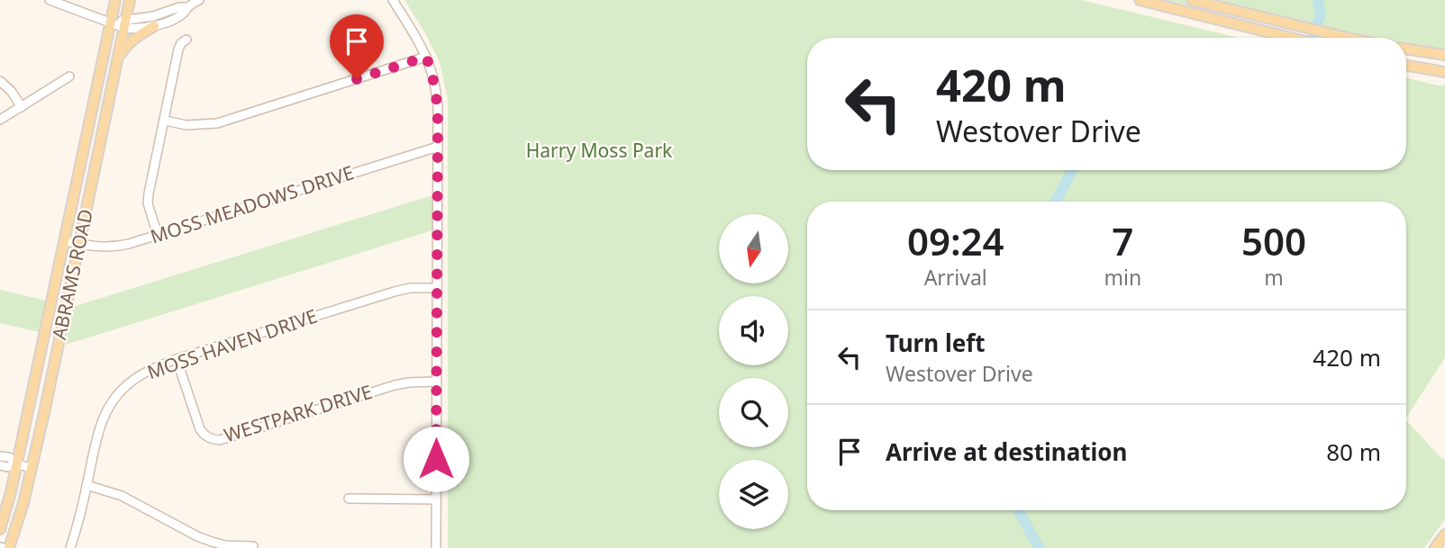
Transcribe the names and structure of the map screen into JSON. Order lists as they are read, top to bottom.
{
  "streets": {
    "main road": ["ABRAMS ROAD"],
    "street": ["MOSS MEADOWS DRIVE", "MOSS HAVEN DRIVE", "WESTPARK DRIVE"]
  },
  "crossings": [
    ["MOSS MEADOWS DRIVE", "ABRAMS ROAD"],
    ["MOSS HAVEN DRIVE", "WESTPARK DRIVE"]
  ],
  "parks": ["Harry Moss Park"],
  "north": "bottom",
  "page": {
    "turn": ["420 m", "Westover Drive"],
    "eta": [
      "09:24",
      "Arrival",
      "7",
      "min",
      "500",
      "m"
    ],
    "list": [
      {
        "name": "Turn left",
        "note": "Westover Drive",
        "value": "420 m"
      },
      {
        "name": "Arrive at destination",
        "value": "80 m"
      }
    ]
  }
}
